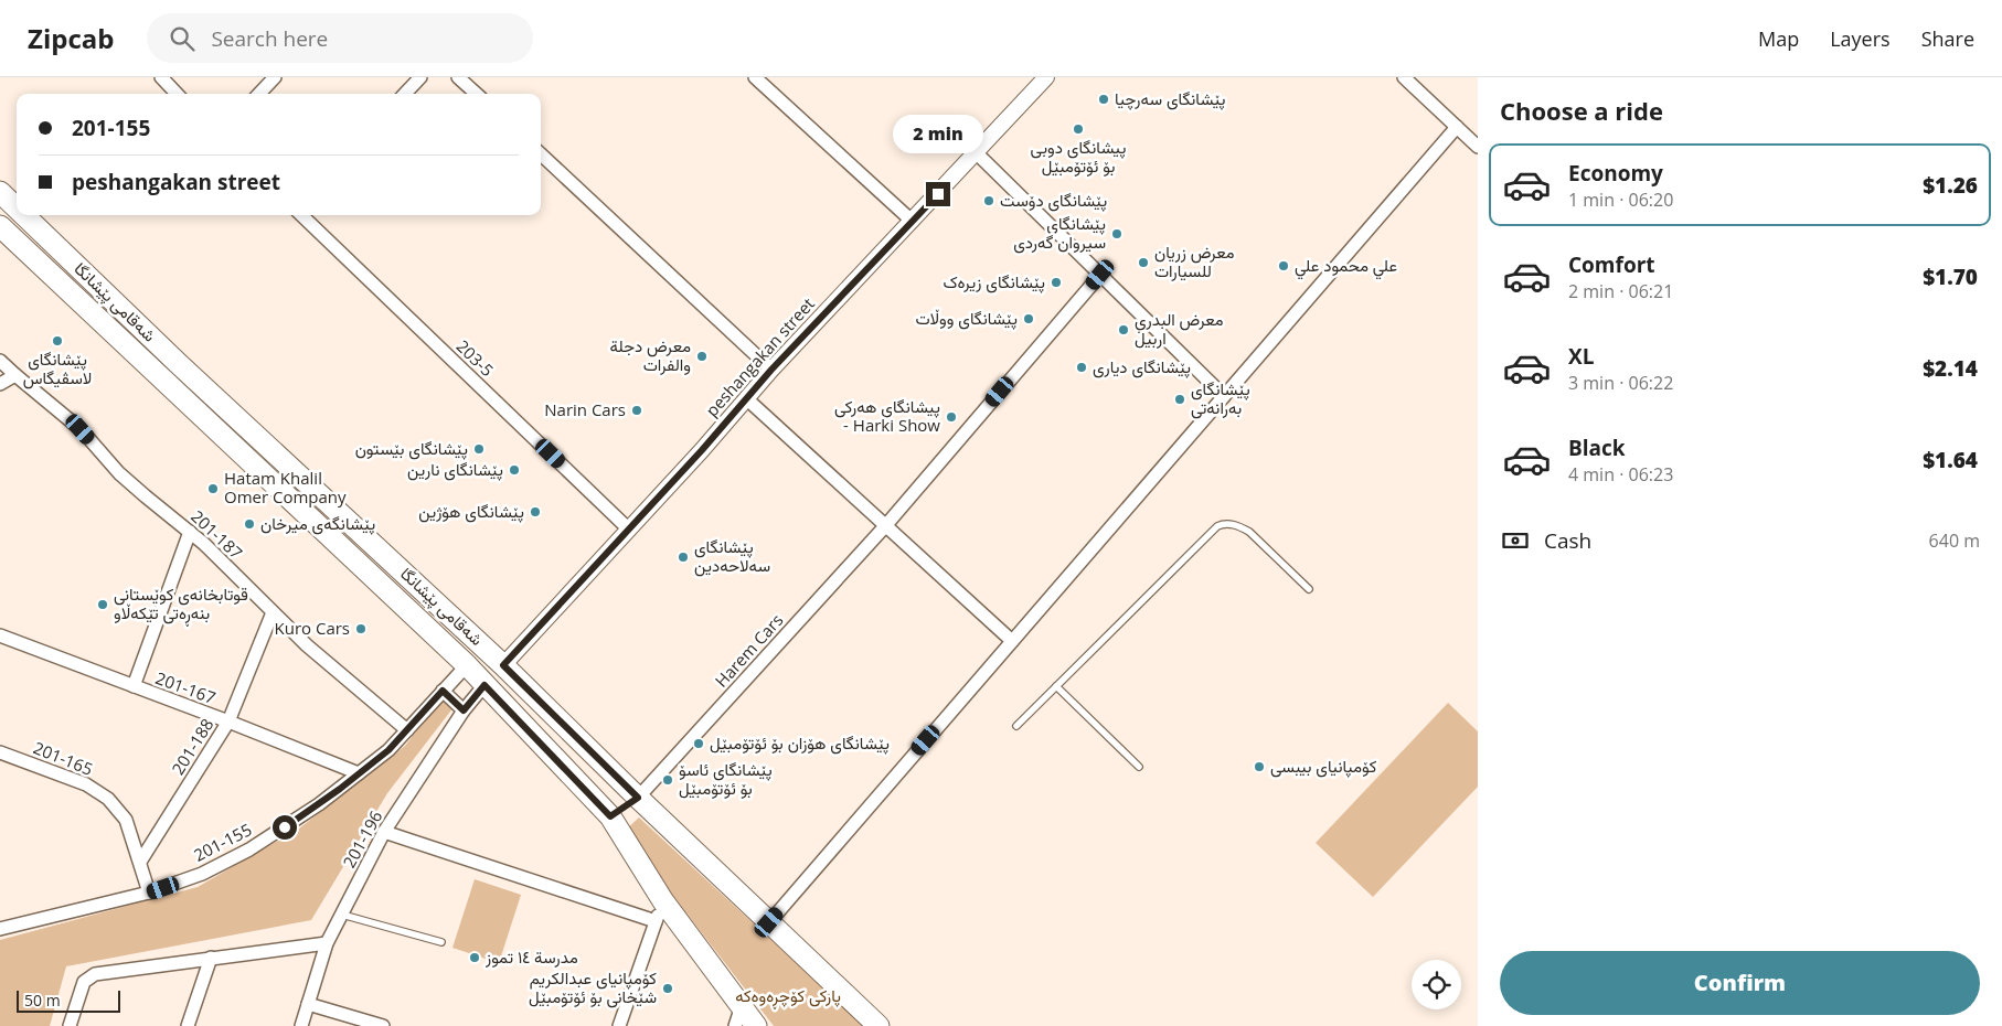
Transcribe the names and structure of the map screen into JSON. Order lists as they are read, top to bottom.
{
  "streets": {
    "main road": ["شەقامی پێشانگا"],
    "street": [
      "peshangakan street",
      "203-5",
      "201-187",
      "Harem Cars",
      "201-167",
      "201-188",
      "201-165",
      "201-196",
      "201-155"
    ]
  },
  "crossings": [
    ["شەقامی پێشانگا", "peshangakan street"],
    ["شەقامی پێشانگا", "Harem Cars"],
    ["شەقامی پێشانگا", "201-196"],
    ["شەقامی پێشانگا", "201-155"],
    ["peshangakan street", "203-5"],
    ["201-187", "201-188"],
    ["201-187", "201-155"],
    ["201-167", "201-188"],
    ["201-167", "201-155"],
    ["201-188", "201-165"],
    ["201-165", "201-155"]
  ],
  "parks": ["پارکی کۆچڕەوەکە"],
  "places": [
    "پێشانگای سەرچیا",
    "پیشانگای دوبی بۆ ئۆتۆمبێل",
    "پێشانگای دۆست",
    "پێشانگای سیروان گەردی",
    "معرض زريان للسيارات",
    "علي محمود علي",
    "پێشانگای زیرەک",
    "پێشانگای ووڵات",
    "معرض البدري اربيل",
    "پێشانگای لاسڤیگاس",
    "معرض دجلة والفرات",
    "پێشانگای دیاری",
    "پێشانگای بەرانەتی",
    "Narin Cars",
    "پیشانگای هەرکی - Harki Show",
    "پێشانگای بێستون",
    "پێشانگای نارین",
    "Hatam Khalil Omer Company",
    "پێشانگای هۆژین",
    "پێشانگەی میرخان",
    "پێشانگای سەلاحەدین",
    "قوتابخانەی کوێستانی بنەڕەتی تێکەڵاو",
    "Kuro Cars",
    "پێشانگای هۆزان بۆ ئۆتۆمبێل",
    "كۆمپانیای بیبسی",
    "پێشانگای ئاسۆ بۆ ئۆتۆمبێل",
    "مدرسة ١٤ تموز",
    "کۆمپانیای عبدالكريم شێخانی بۆ ئۆتۆمبێل"
  ],
  "scale_bar": "50 m",
  "page": {
    "header": "Zipcab",
    "search": "Search here",
    "nav": ["Map", "Layers", "Share"],
    "heading": "Choose a ride",
    "banner": ["201-155", "peshangakan street"],
    "bubble": "2 min",
    "list": [
      {
        "name": "Economy",
        "note": "1 min · 06:20",
        "value": "$1.26"
      },
      {
        "name": "Comfort",
        "note": "2 min · 06:21",
        "value": "$1.70"
      },
      {
        "name": "XL",
        "note": "3 min · 06:22",
        "value": "$2.14"
      },
      {
        "name": "Black",
        "note": "4 min · 06:23",
        "value": "$1.64"
      }
    ],
    "pay": ["Cash", "640 m"],
    "buttons": "Confirm",
    "scale": "50 m"
  }
}
